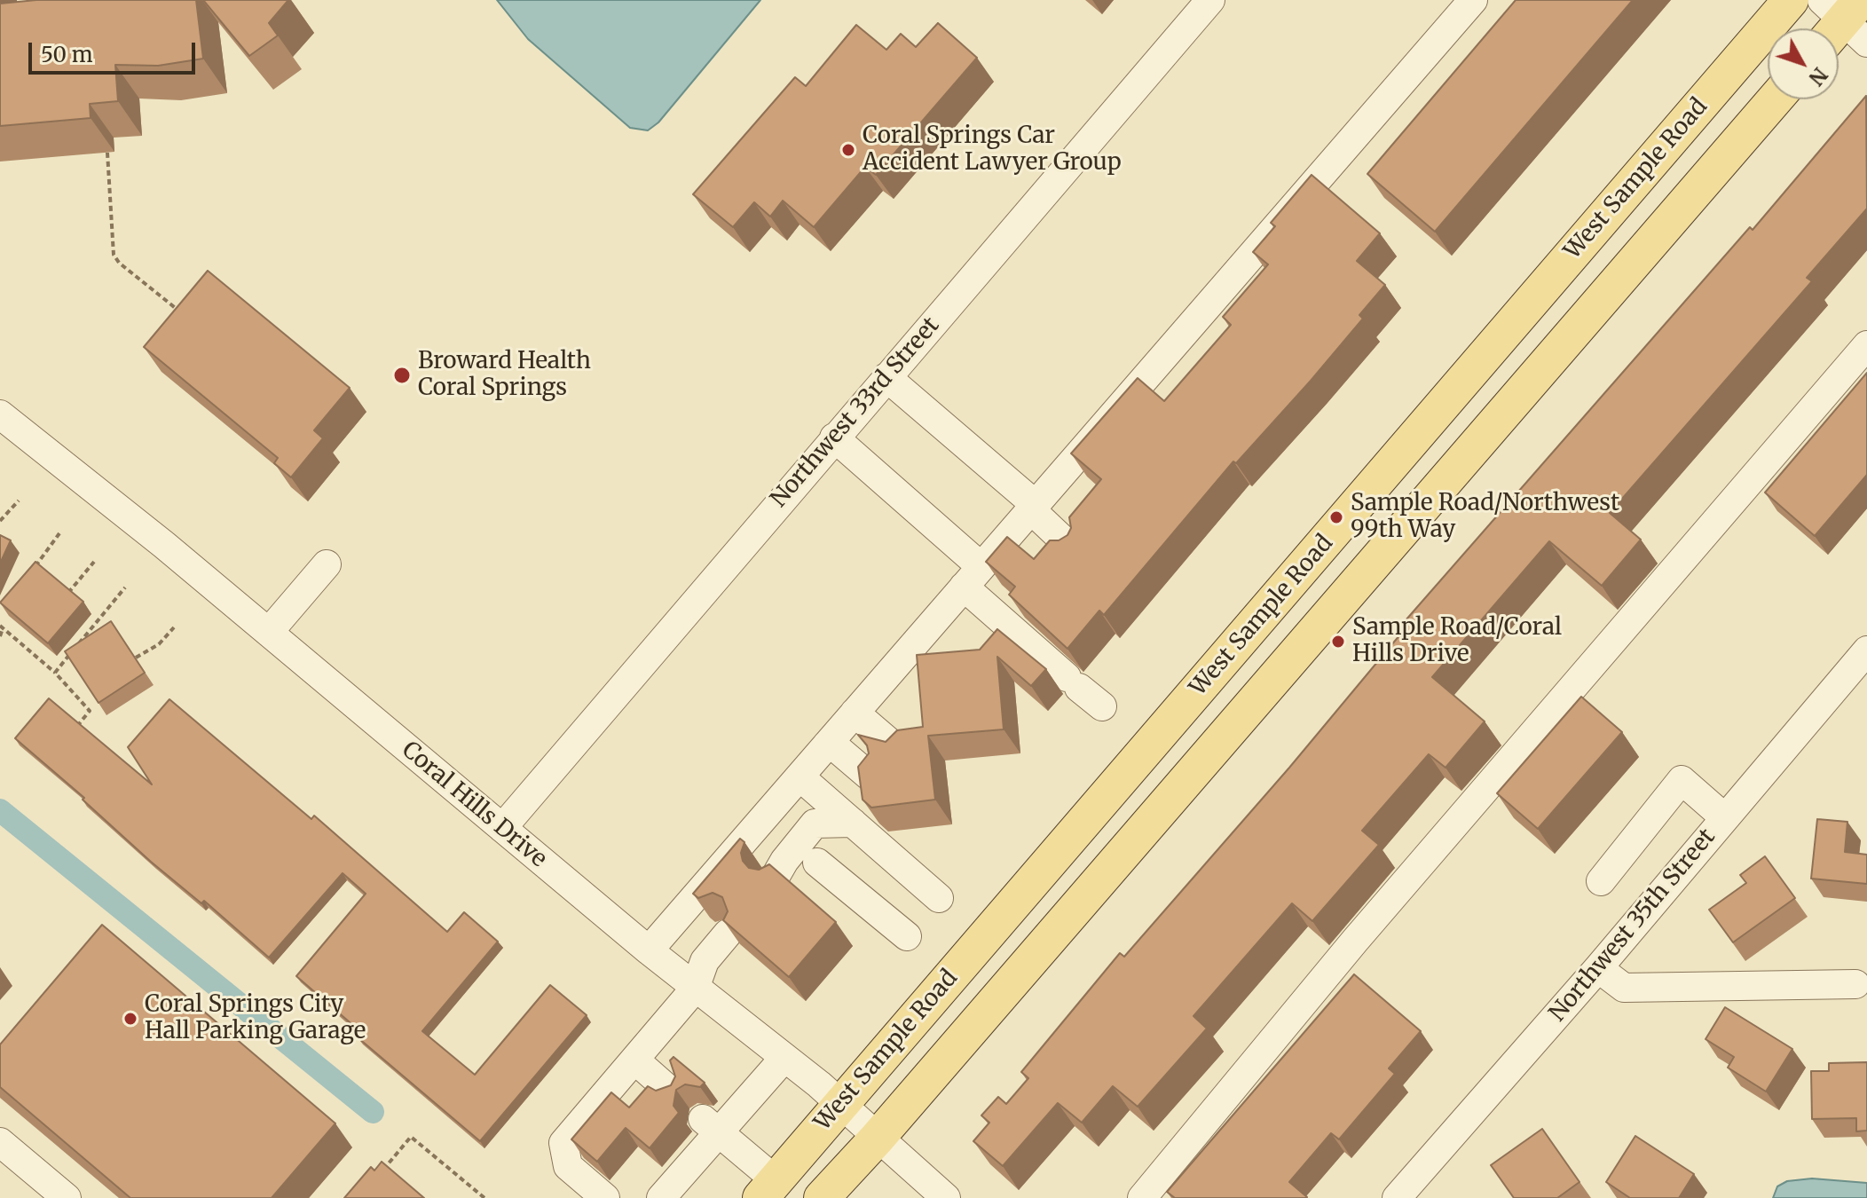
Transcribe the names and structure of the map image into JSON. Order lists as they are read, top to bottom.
{
  "streets": {
    "main road": ["West Sample Road"],
    "street": ["Northwest 33rd Street", "Coral Hills Drive", "Northwest 35th Street"]
  },
  "crossings": [
    ["West Sample Road", "Coral Hills Drive"],
    ["Northwest 33rd Street", "Coral Hills Drive"]
  ],
  "places": [
    "Coral Springs Car Accident Lawyer Group",
    "Broward Health Coral Springs",
    "Sample Road/Northwest 99th Way",
    "Sample Road/Coral Hills Drive",
    "Coral Springs City Hall Parking Garage"
  ],
  "scale_bar": "50 m",
  "north": "bottom right"
}
